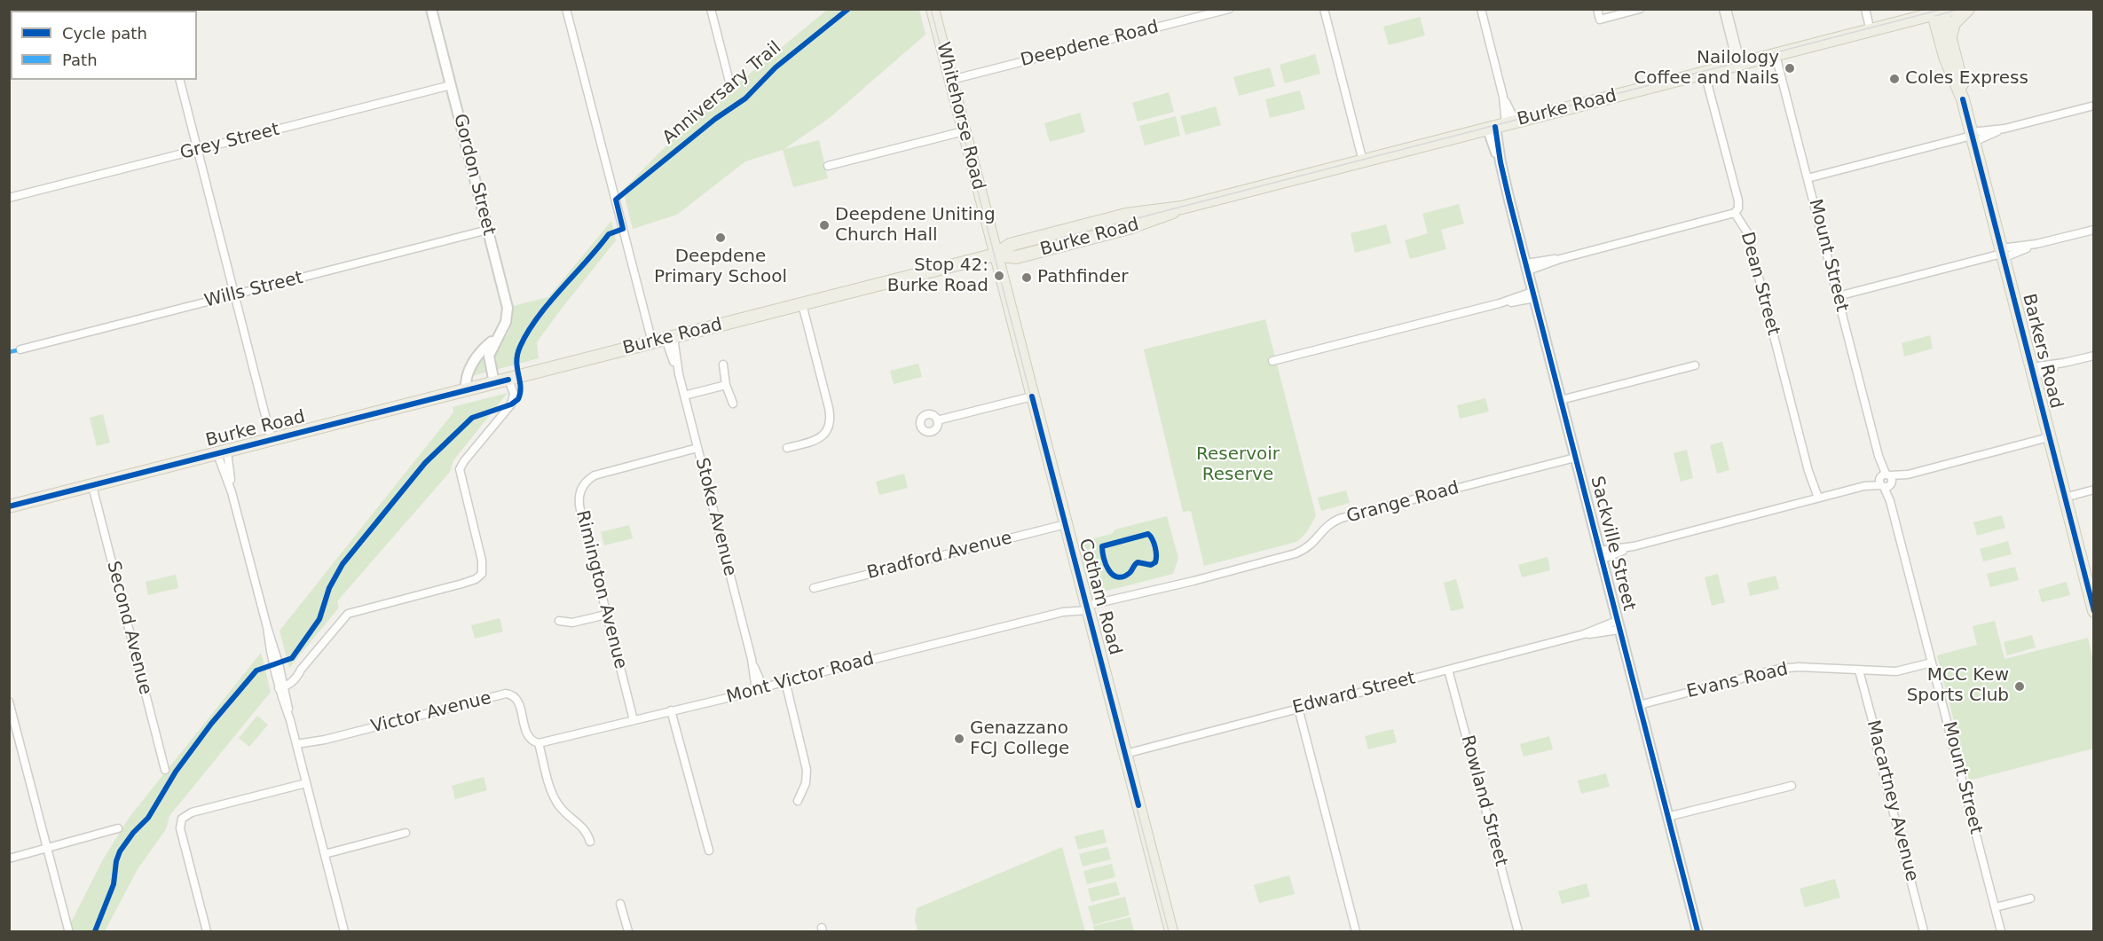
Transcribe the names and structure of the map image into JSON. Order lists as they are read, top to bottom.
{
  "streets": {
    "main road": [
      "Burke Road",
      "Whitehorse Road",
      "Barkers Road",
      "Cotham Road"
    ],
    "street": [
      "Deepdene Road",
      "Grey Street",
      "Gordon Street",
      "Mount Street",
      "Dean Street",
      "Wills Street",
      "Grange Road",
      "Stoke Avenue",
      "Sackville Street",
      "Bradford Avenue",
      "Rimington Avenue",
      "Second Avenue",
      "Mont Victor Road",
      "Evans Road",
      "Edward Street",
      "Victor Avenue",
      "Rowland Street",
      "Macartney Avenue"
    ],
    "cycle path": ["Anniversary Trail"]
  },
  "crossings": [
    ["Deepdene Road", "Whitehorse Road"],
    ["Burke Road", "Whitehorse Road"],
    ["Burke Road", "Gordon Street"],
    ["Burke Road", "Mount Street"],
    ["Burke Road", "Dean Street"],
    ["Burke Road", "Barkers Road"],
    ["Burke Road", "Stoke Avenue"],
    ["Burke Road", "Sackville Street"],
    ["Burke Road", "Cotham Road"],
    ["Burke Road", "Second Avenue"],
    ["Whitehorse Road", "Cotham Road"],
    ["Grey Street", "Gordon Street"],
    ["Gordon Street", "Wills Street"],
    ["Mount Street", "Evans Road"],
    ["Grange Road", "Sackville Street"],
    ["Grange Road", "Cotham Road"],
    ["Grange Road", "Mont Victor Road"],
    ["Stoke Avenue", "Rimington Avenue"],
    ["Stoke Avenue", "Mont Victor Road"],
    ["Sackville Street", "Evans Road"],
    ["Sackville Street", "Edward Street"],
    ["Bradford Avenue", "Cotham Road"],
    ["Rimington Avenue", "Mont Victor Road"],
    ["Cotham Road", "Mont Victor Road"],
    ["Cotham Road", "Edward Street"],
    ["Mont Victor Road", "Victor Avenue"],
    ["Evans Road", "Macartney Avenue"],
    ["Edward Street", "Rowland Street"]
  ],
  "parks": ["Reservoir Reserve"],
  "places": [
    "Nailology Coffee and Nails",
    "Coles Express",
    "Deepdene Uniting Church Hall",
    "Deepdene Primary School",
    "Stop 42: Burke Road",
    "Pathfinder",
    "MCC Kew Sports Club",
    "Genazzano FCJ College"
  ],
  "legend": ["Cycle path", "Path"]
}
